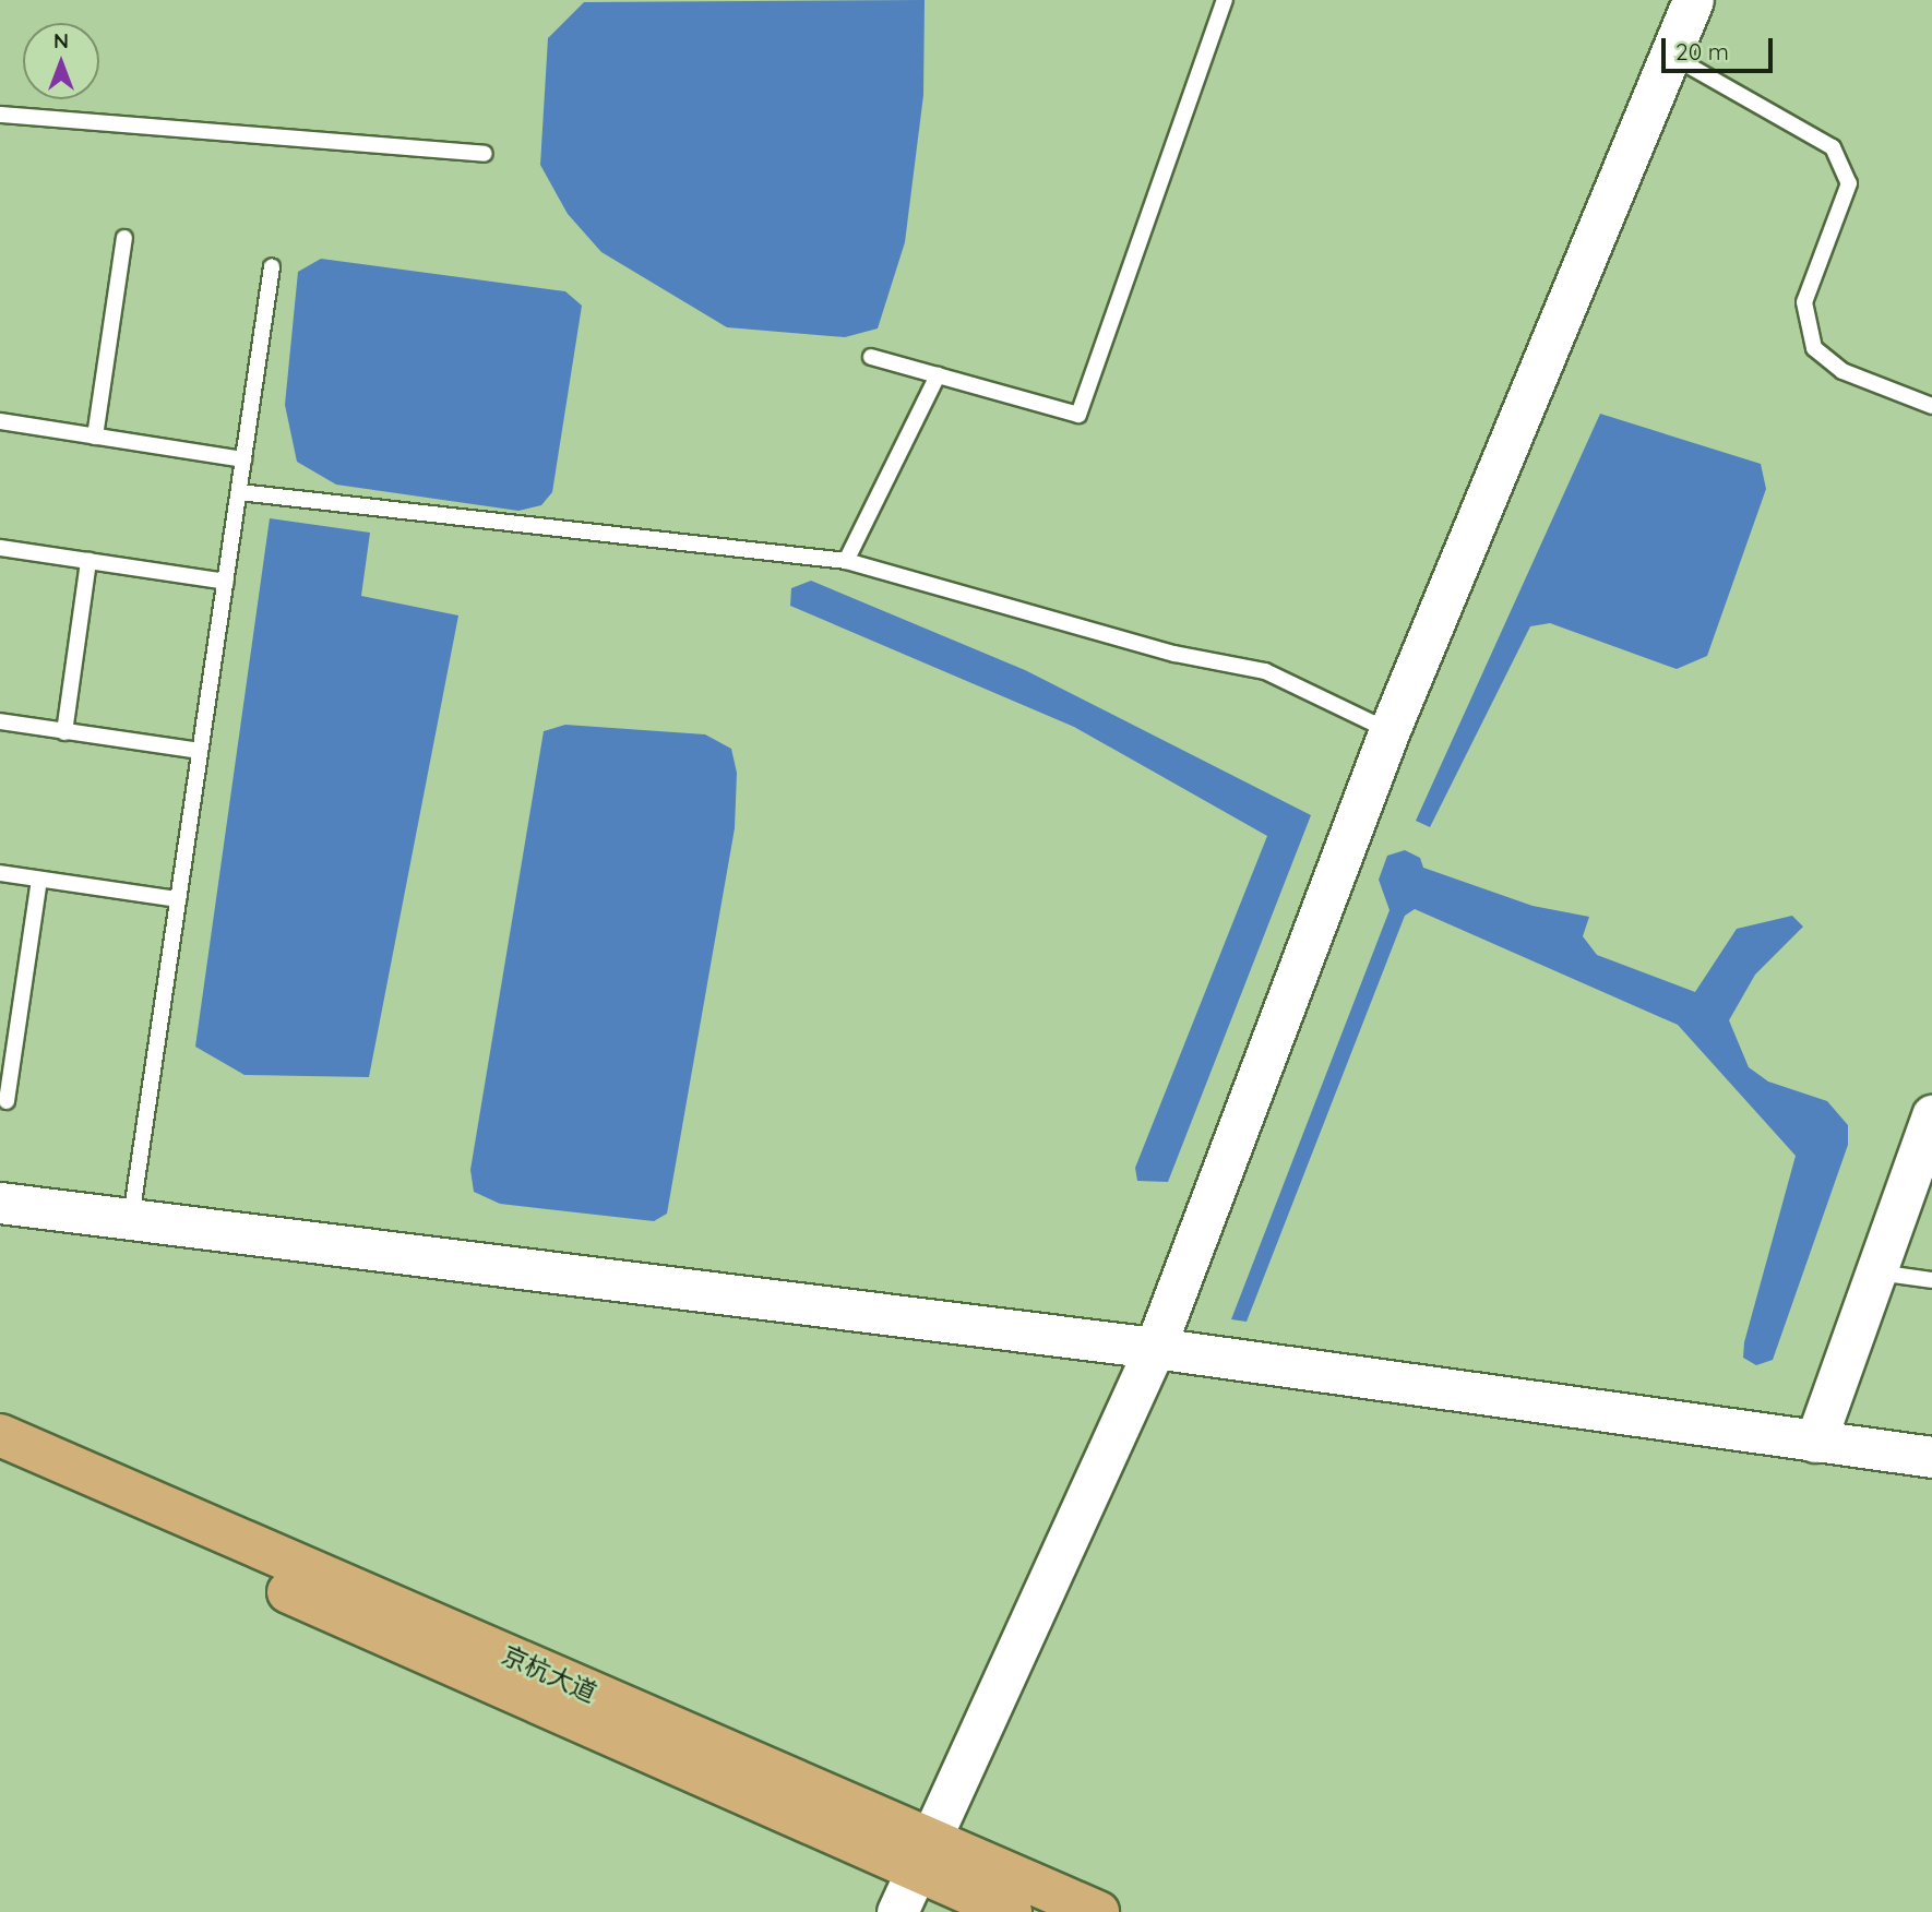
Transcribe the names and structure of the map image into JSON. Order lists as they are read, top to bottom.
{
  "streets": {
    "main road": ["京杭大道"]
  },
  "scale_bar": "20 m",
  "north": "top"
}
